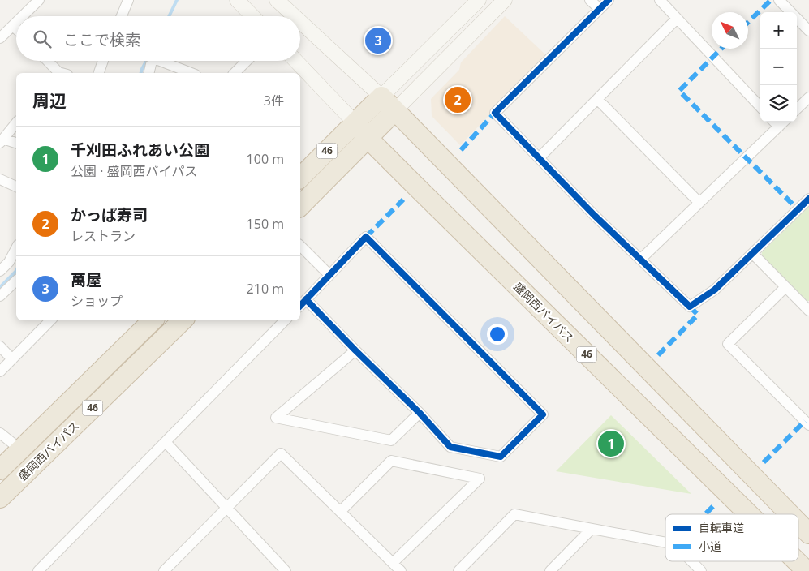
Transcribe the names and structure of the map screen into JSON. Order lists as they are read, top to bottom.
{
  "streets": {
    "highway": ["46", "盛岡西バイパス"]
  },
  "crossings": [
    ["46", "盛岡西バイパス"]
  ],
  "legend": ["自転車道", "小道"],
  "north": "top left",
  "page": {
    "map_buttons": ["+", "−"],
    "search": "ここで検索",
    "pins": ["3", "2", "1"],
    "heading": ["周辺", "3件"],
    "list": [
      {
        "mark": "1",
        "name": "千刈田ふれあい公園",
        "note": "公園 · 盛岡西バイパス",
        "value": "100 m"
      },
      {
        "mark": "2",
        "name": "かっぱ寿司",
        "note": "レストラン",
        "value": "150 m"
      },
      {
        "mark": "3",
        "name": "萬屋",
        "note": "ショップ",
        "value": "210 m"
      }
    ]
  }
}
